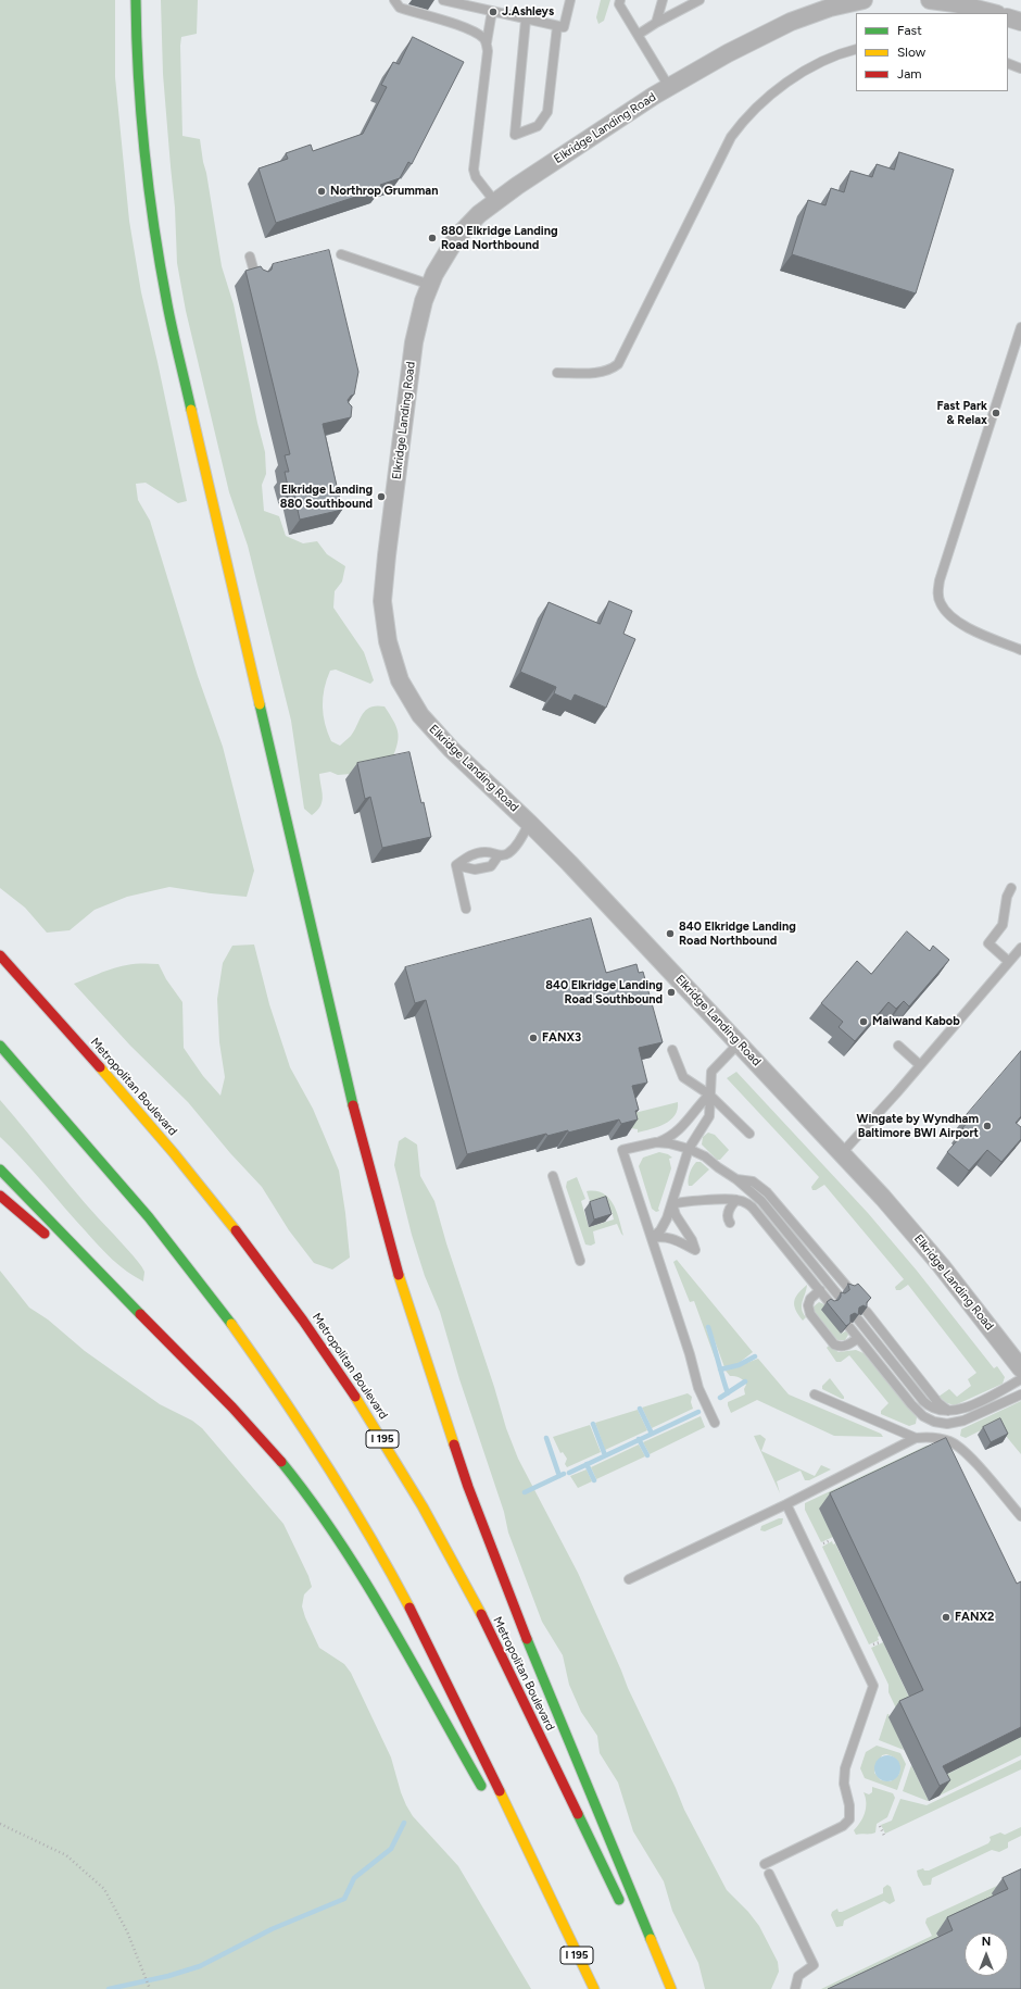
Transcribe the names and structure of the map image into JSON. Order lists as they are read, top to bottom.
{
  "streets": {
    "highway": ["Metropolitan Boulevard", "I 195"],
    "street": ["Elkridge Landing Road"]
  },
  "places": [
    "J.Ashleys",
    "Northrop Grumman",
    "880 Elkridge Landing Road Northbound",
    "Fast Park & Relax",
    "Elkridge Landing 880 Southbound",
    "840 Elkridge Landing Road Northbound",
    "840 Elkridge Landing Road Southbound",
    "Maiwand Kabob",
    "FANX3",
    "Wingate by Wyndham Baltimore BWI Airport",
    "FANX2"
  ],
  "legend": ["Fast", "Slow", "Jam"],
  "north": "top"
}
